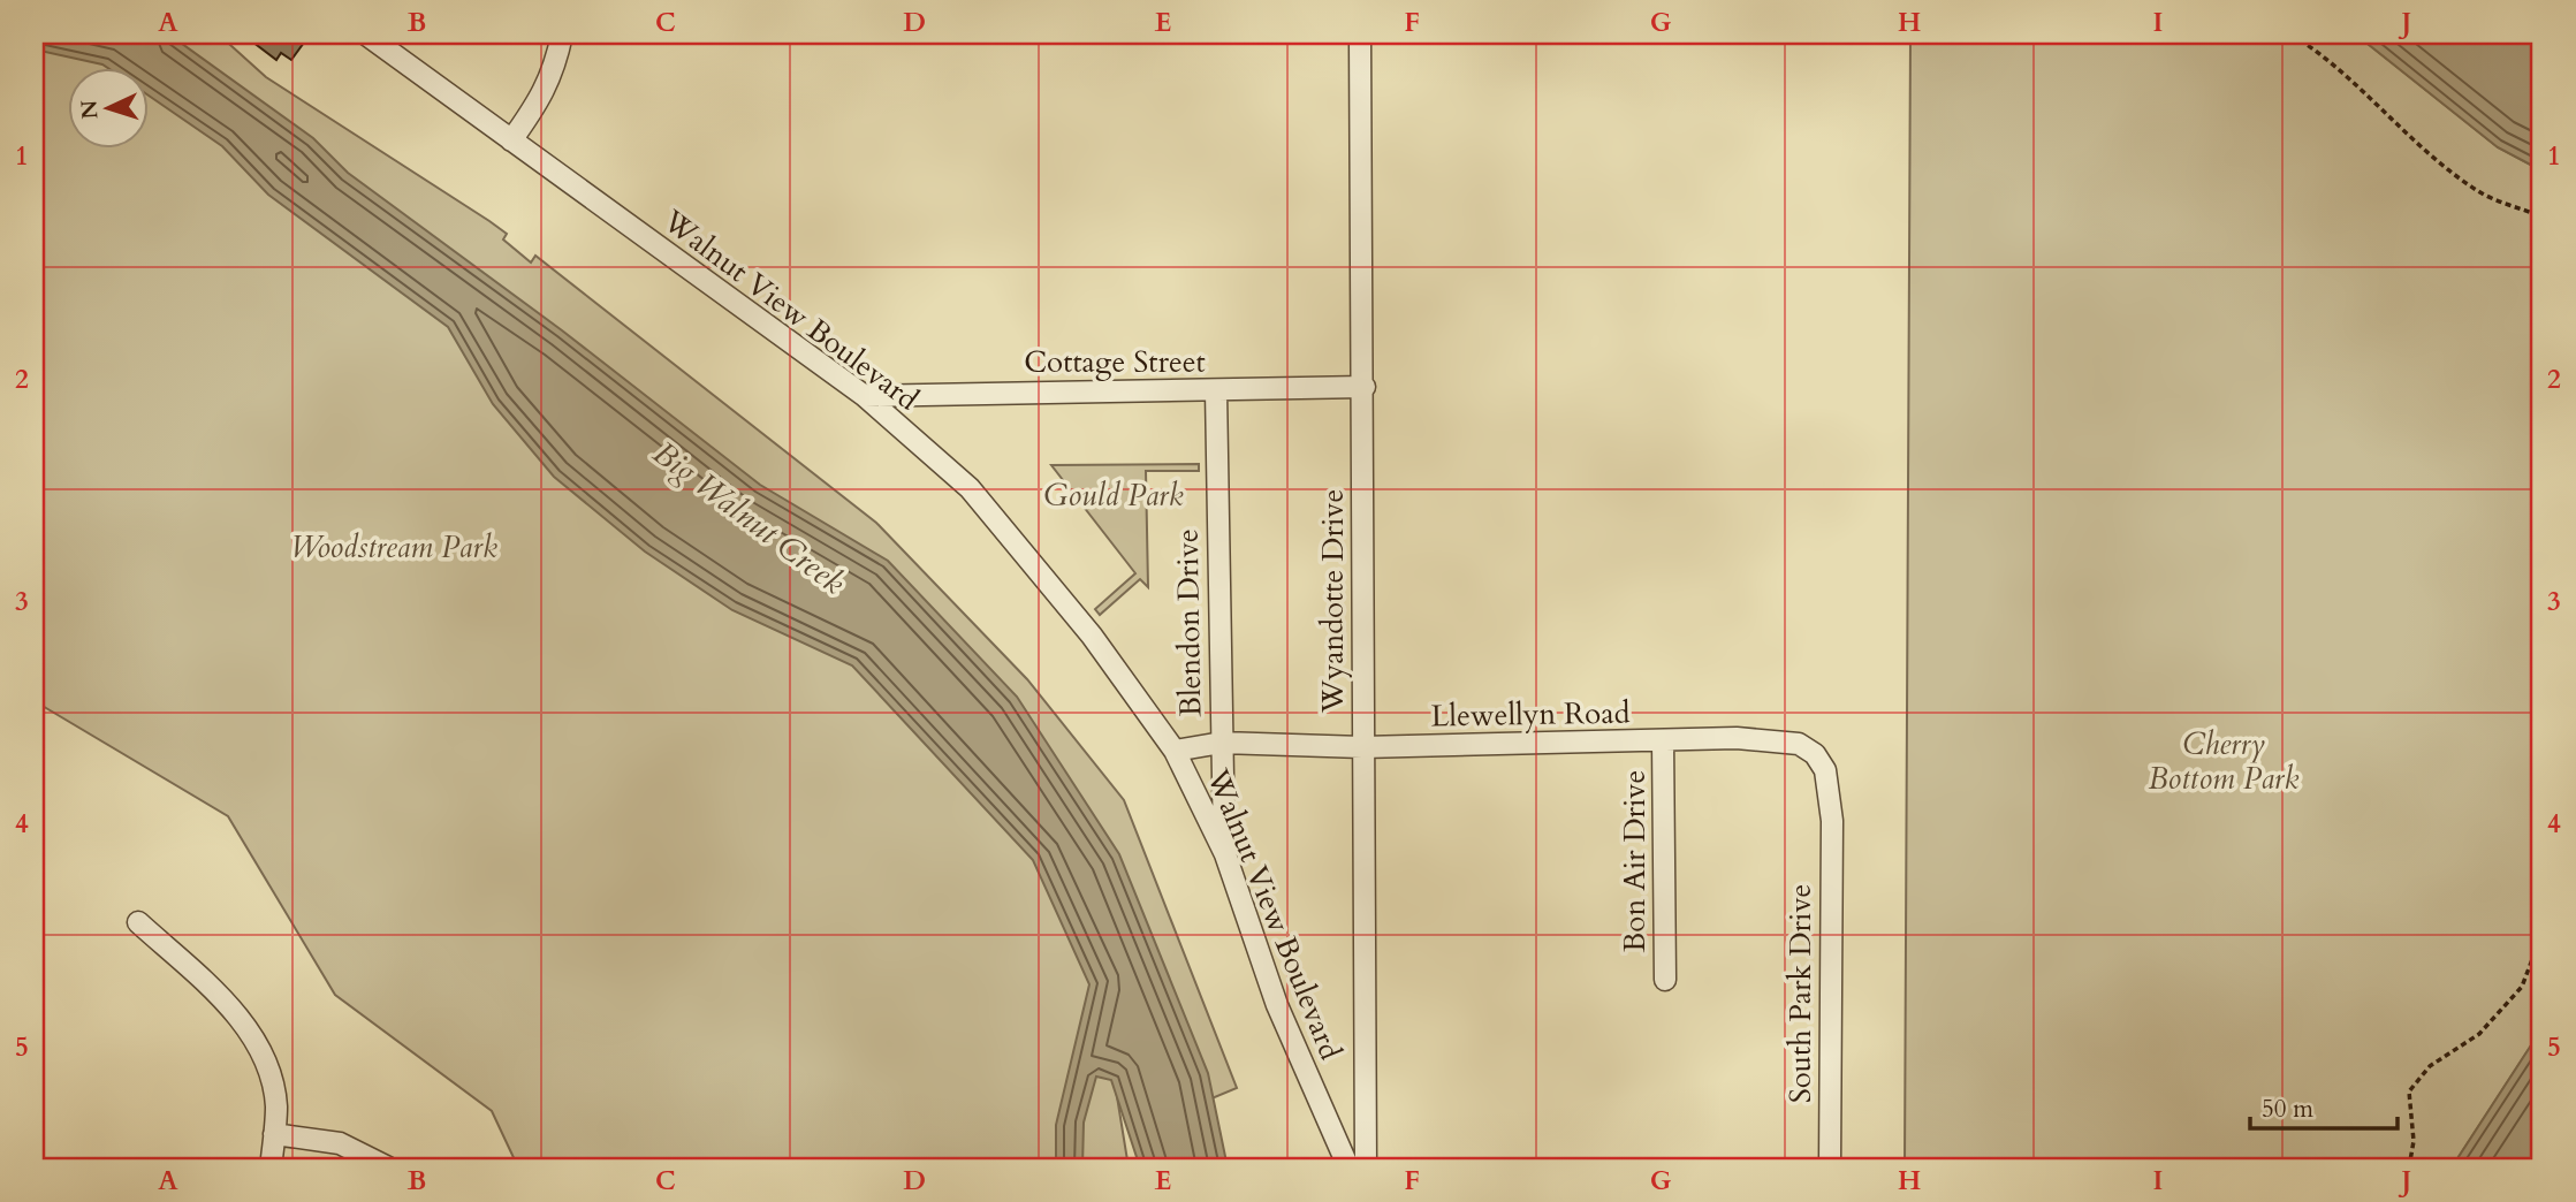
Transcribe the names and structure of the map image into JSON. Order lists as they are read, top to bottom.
{
  "streets": {
    "street": [
      "Walnut View Boulevard",
      "Cottage Street",
      "Wyandotte Drive",
      "Blendon Drive",
      "Llewellyn Road",
      "Bon Air Drive",
      "South Park Drive"
    ]
  },
  "crossings": [
    ["Walnut View Boulevard", "Cottage Street"],
    ["Walnut View Boulevard", "Blendon Drive"],
    ["Walnut View Boulevard", "Llewellyn Road"],
    ["Cottage Street", "Wyandotte Drive"],
    ["Cottage Street", "Blendon Drive"],
    ["Wyandotte Drive", "Llewellyn Road"],
    ["Blendon Drive", "Llewellyn Road"],
    ["Llewellyn Road", "Bon Air Drive"],
    ["Llewellyn Road", "South Park Drive"]
  ],
  "water": ["Big Walnut Creek"],
  "parks": ["Gould Park", "Woodstream Park", "Cherry Bottom Park"],
  "scale_bar": "50 m",
  "north": "left",
  "grid": {
    "columns": [
      "A",
      "B",
      "C",
      "D",
      "E",
      "F",
      "G",
      "H",
      "I",
      "J"
    ],
    "rows": [
      "1",
      "2",
      "3",
      "4",
      "5"
    ]
  }
}
